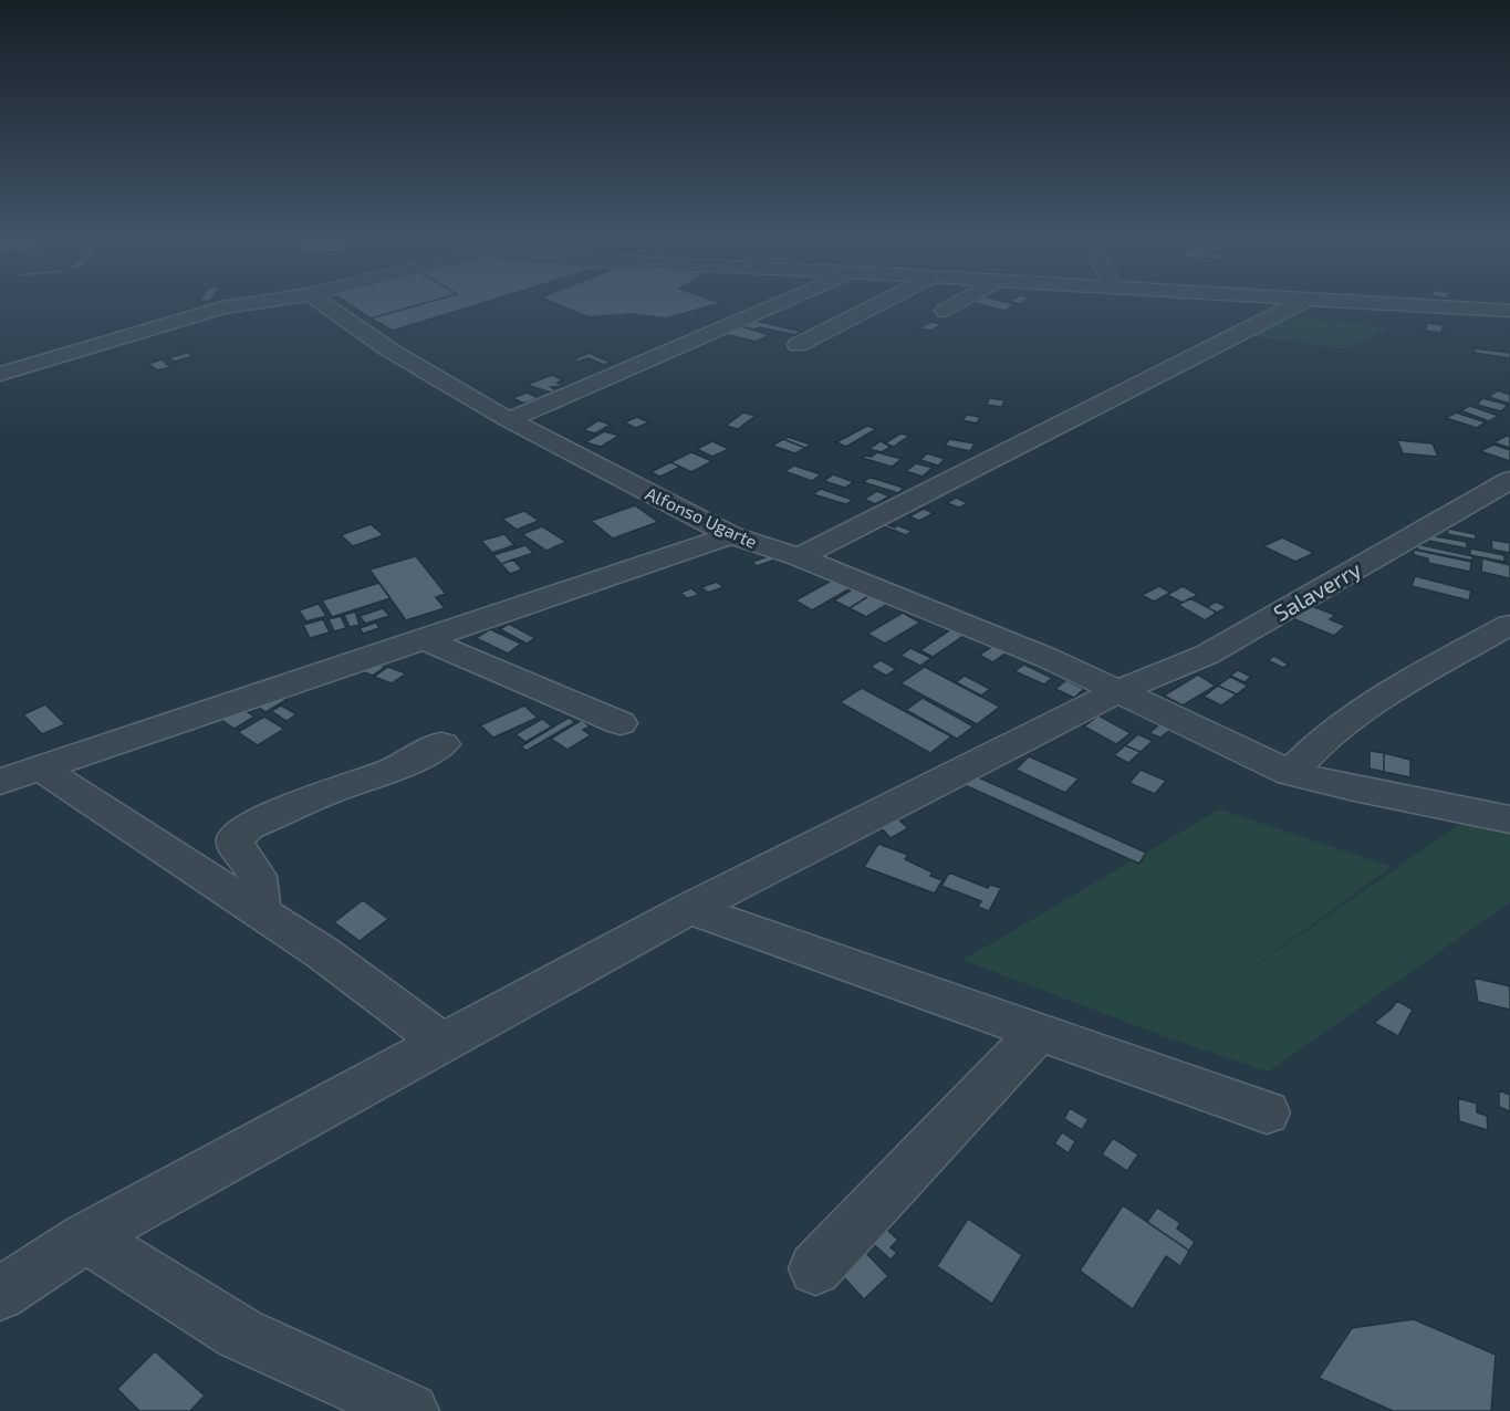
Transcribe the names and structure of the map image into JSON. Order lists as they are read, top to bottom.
{
  "streets": {
    "street": ["Alfonso Ugarte", "Salaverry"]
  },
  "crossings": [
    ["Alfonso Ugarte", "Salaverry"]
  ]
}
